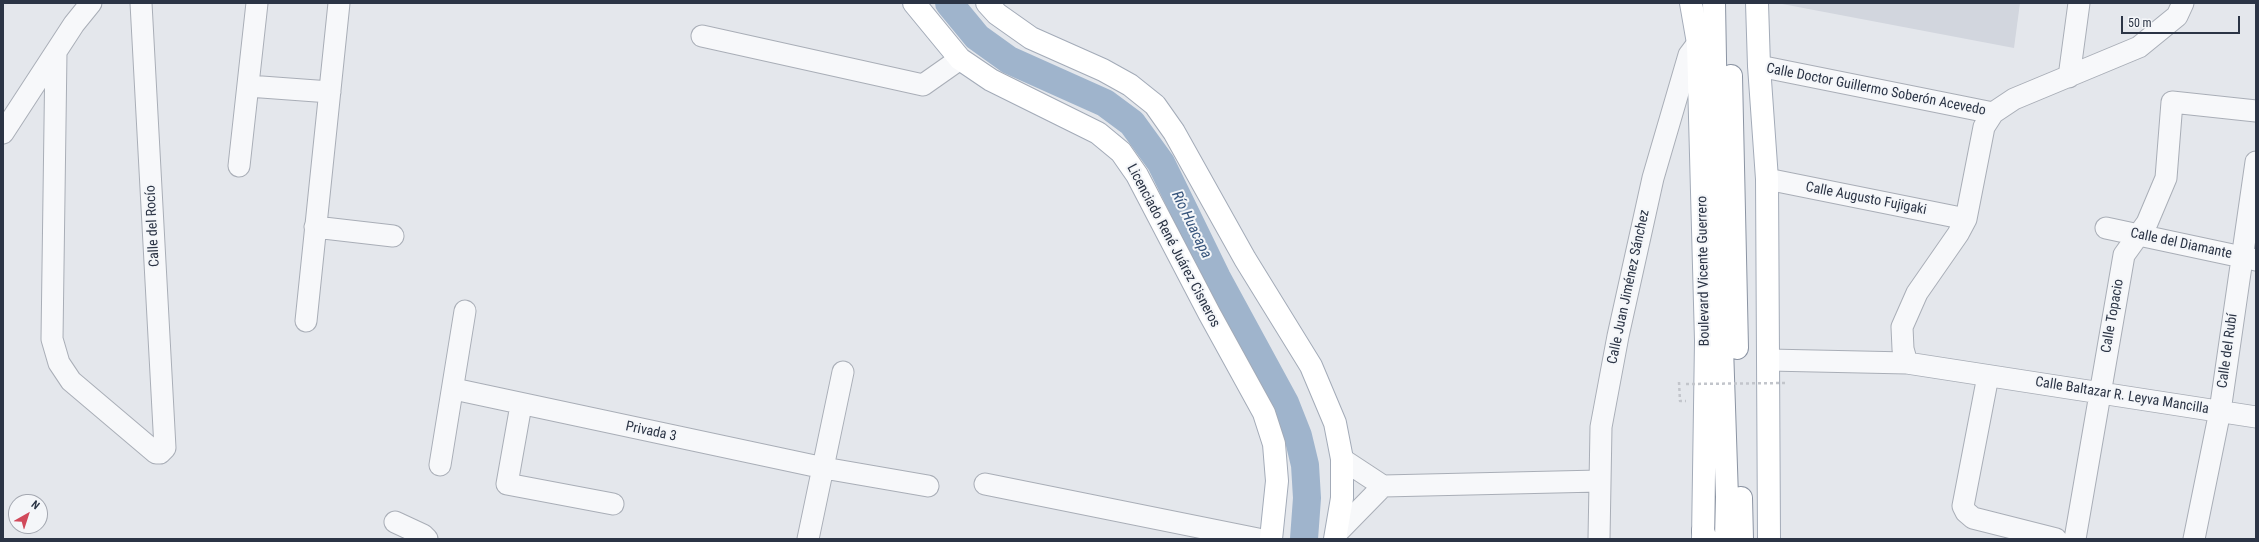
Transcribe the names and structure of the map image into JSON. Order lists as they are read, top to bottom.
{
  "streets": {
    "main road": ["Licenciado René Juárez Cisneros", "Boulevard Vicente Guerrero"],
    "street": [
      "Calle Doctor Guillermo Soberón Acevedo",
      "Calle Augusto Fujigaki",
      "Calle del Rocío",
      "Calle del Diamante",
      "Calle Juan Jiménez Sánchez",
      "Calle Topacio",
      "Calle del Rubí",
      "Calle Baltazar R. Leyva Mancilla",
      "Privada 3"
    ]
  },
  "crossings": [
    ["Calle del Diamante", "Calle Topacio"],
    ["Calle del Diamante", "Calle del Rubí"],
    ["Boulevard Vicente Guerrero", "Calle Juan Jiménez Sánchez"],
    ["Calle Topacio", "Calle Baltazar R. Leyva Mancilla"],
    ["Calle del Rubí", "Calle Baltazar R. Leyva Mancilla"]
  ],
  "water": ["Río Huacapa"],
  "scale_bar": "50 m",
  "north": "top right"
}
